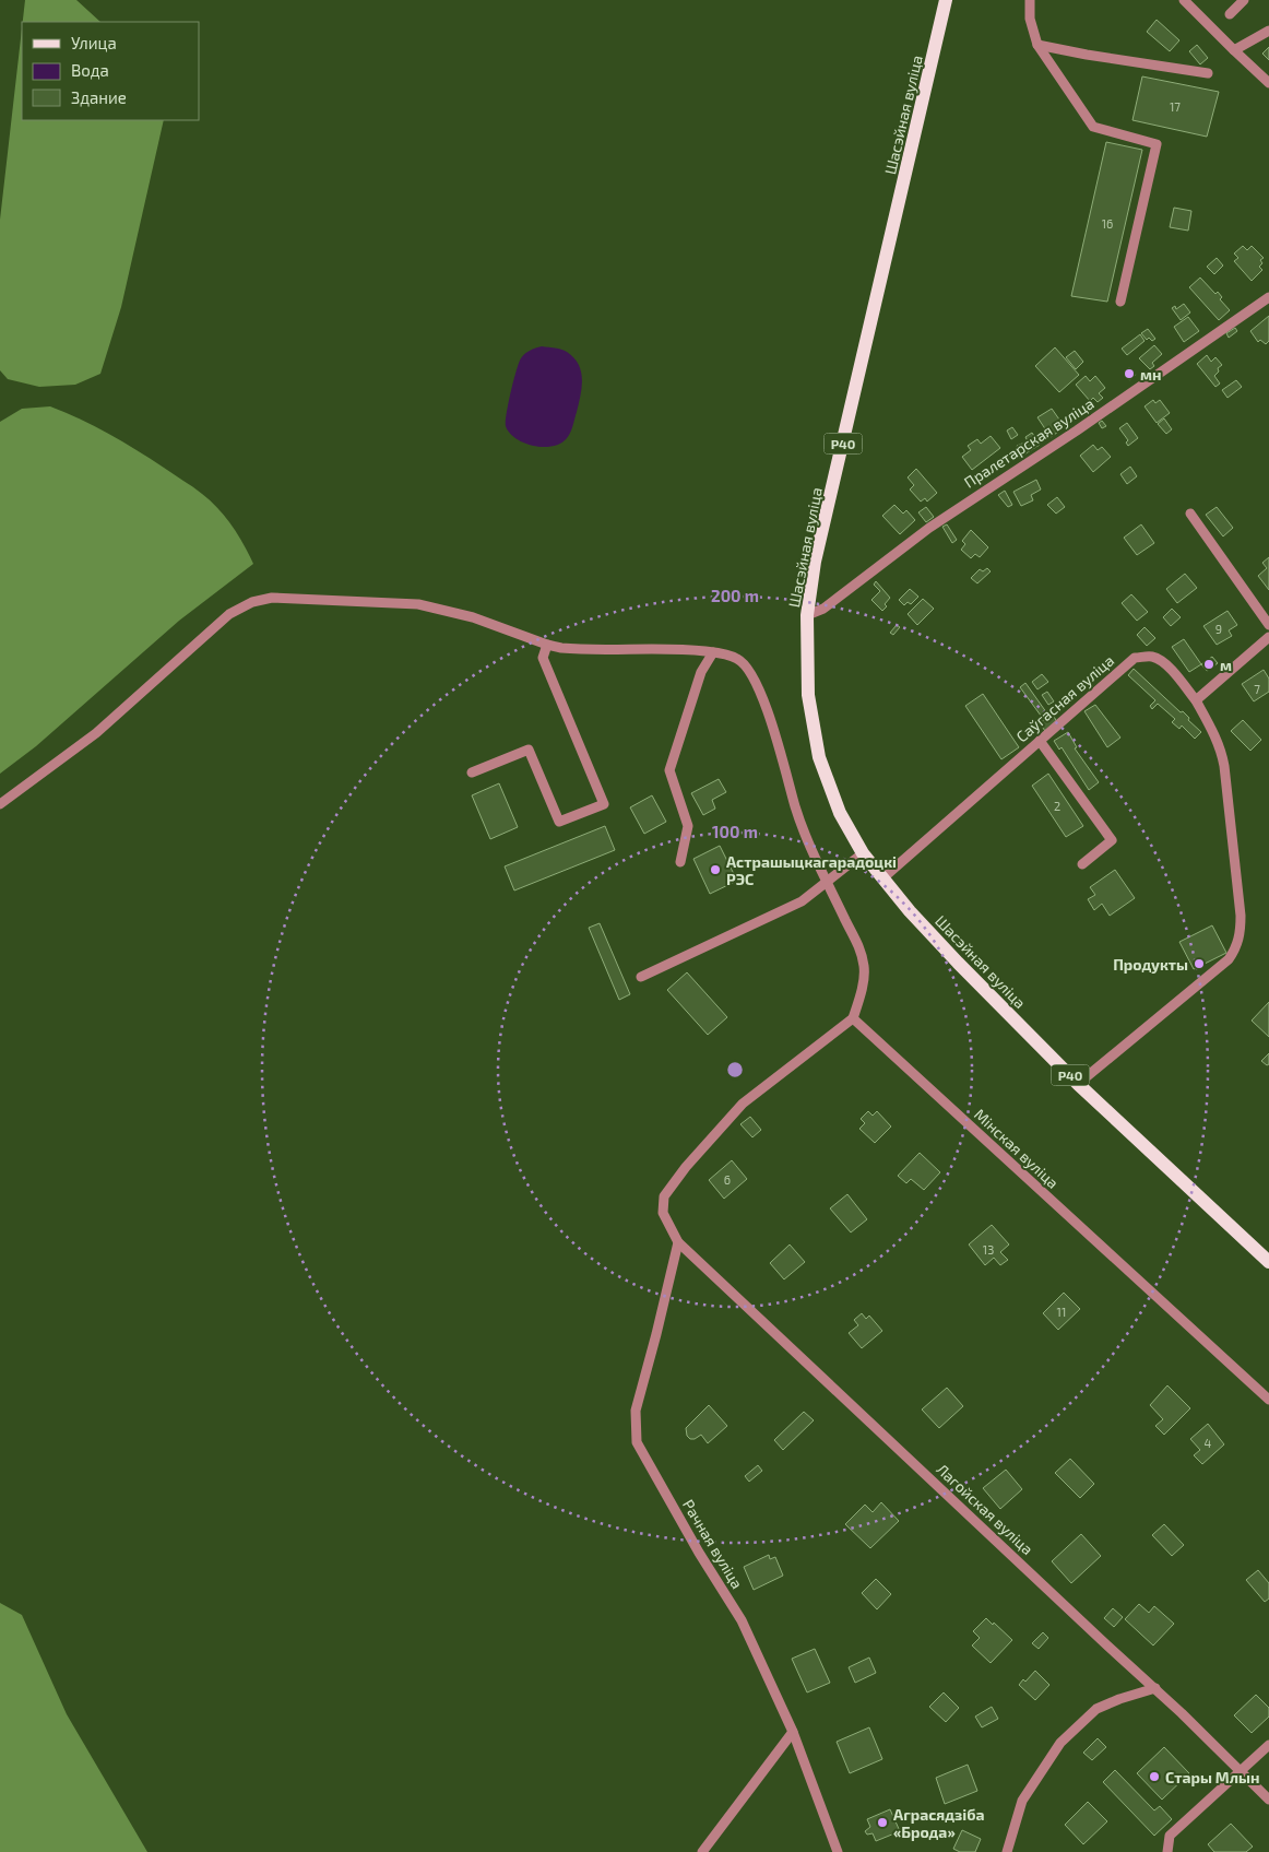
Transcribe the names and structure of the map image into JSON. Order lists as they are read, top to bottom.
{
  "streets": {
    "main road": ["Шасэйная вуліца", "Р40"],
    "street": [
      "Пралетарская вуліца",
      "Саўгасная вуліца",
      "Мінская вуліца",
      "Лагойская вуліца",
      "Рачная вуліца"
    ]
  },
  "crossings": [
    ["Шасэйная вуліца", "Пралетарская вуліца"],
    ["Шасэйная вуліца", "Саўгасная вуліца"],
    ["Лагойская вуліца", "Рачная вуліца"]
  ],
  "places": [
    "мн",
    "м",
    "Астрашыцкагарадоцкі РЭС",
    "Продукты",
    "Стары Млын",
    "Аграсядзіба «Брода»"
  ],
  "house_numbers": [
    "17",
    "16",
    "9",
    "7",
    "2",
    "6",
    "13",
    "11",
    "4"
  ],
  "legend": ["Улица", "Вода", "Здание"],
  "rings": ["200 m", "100 m"]
}
